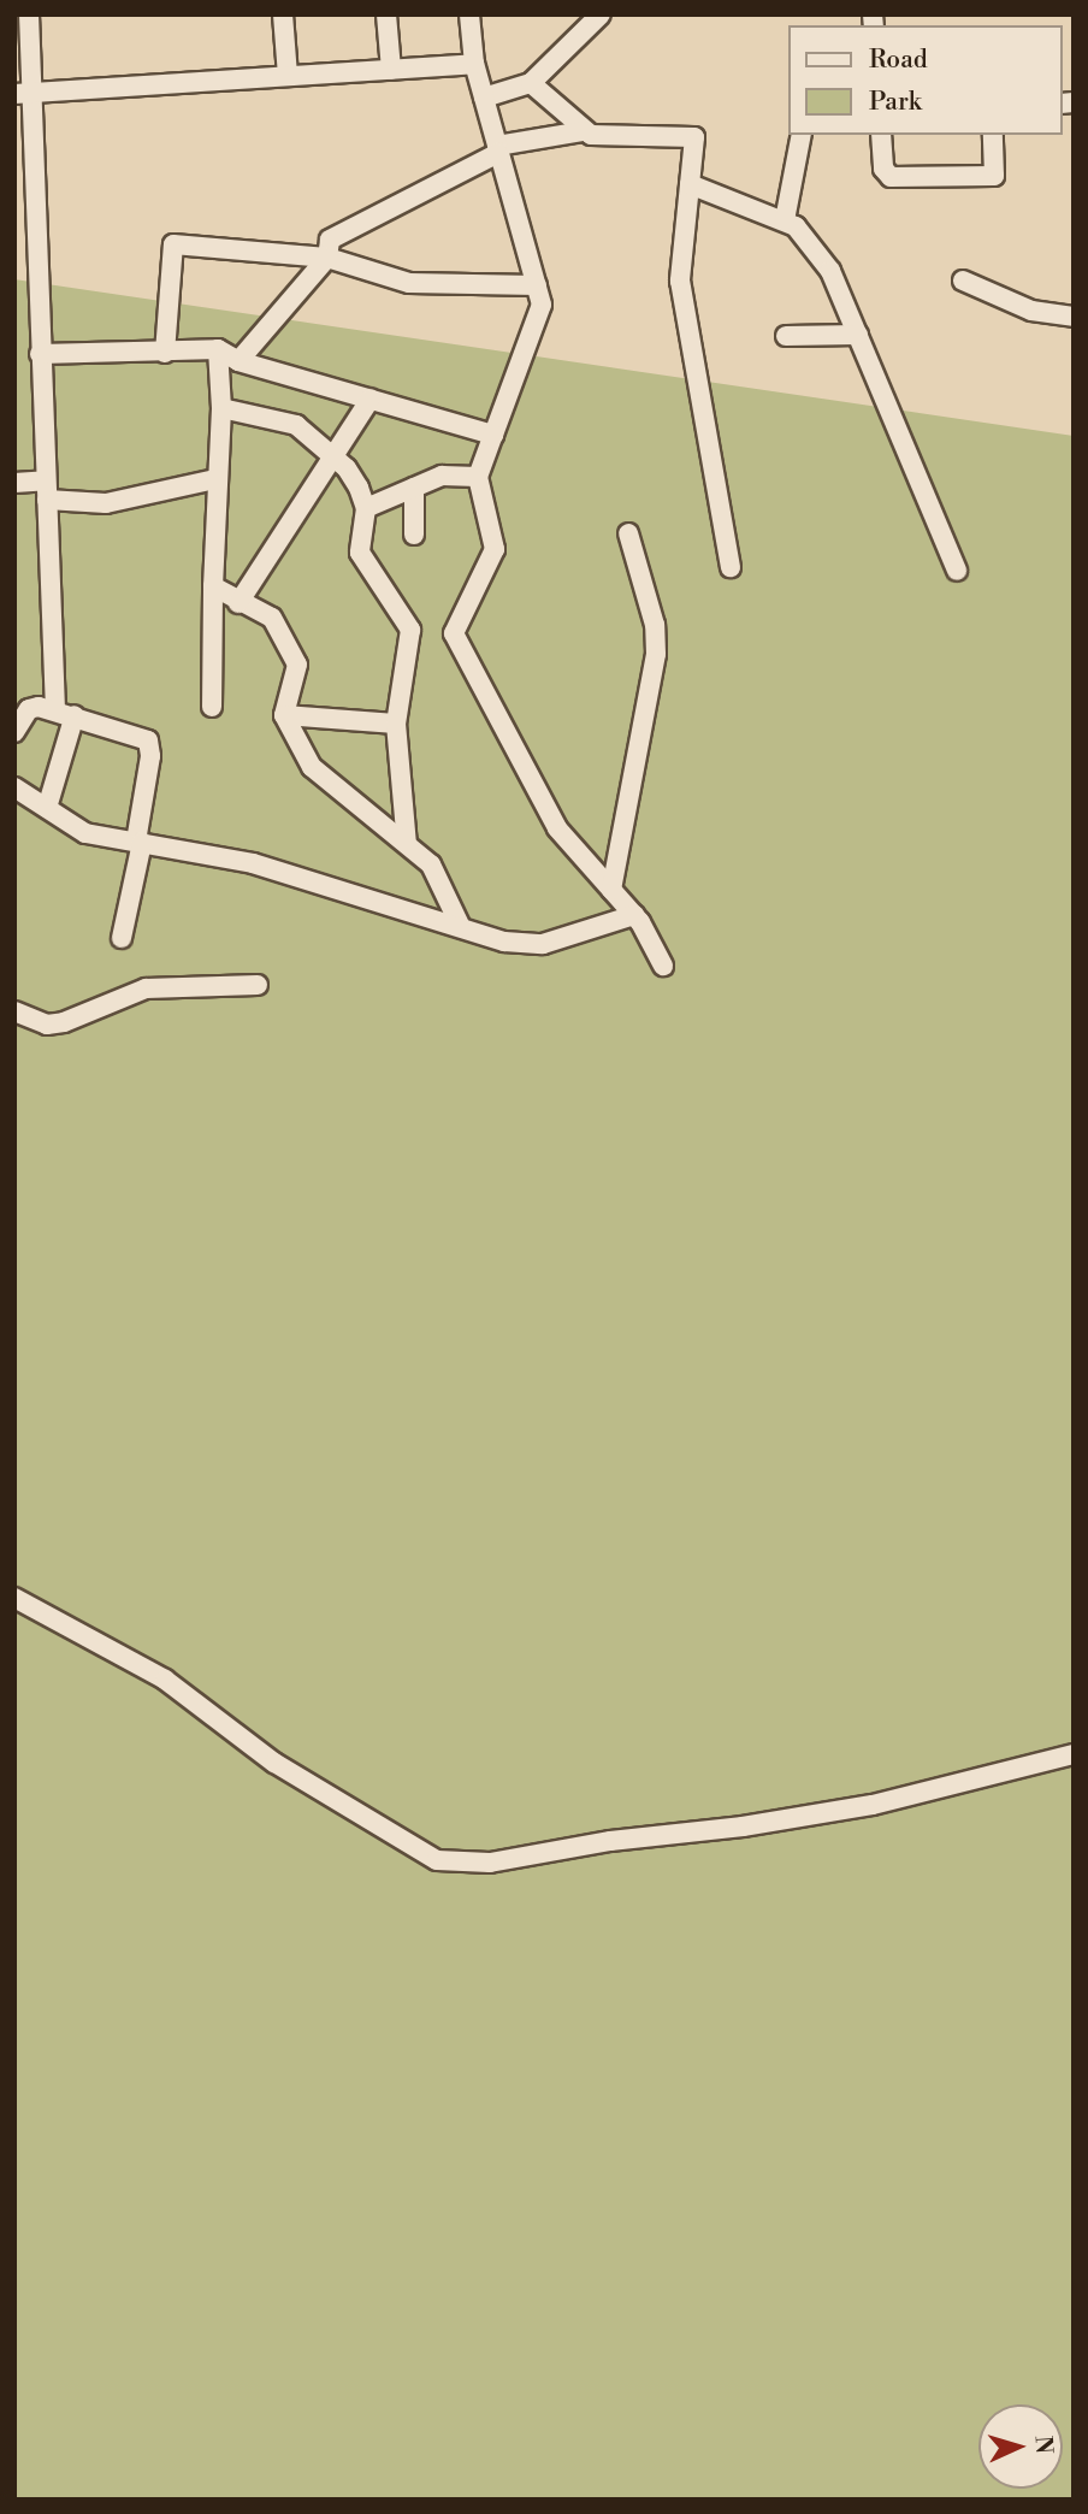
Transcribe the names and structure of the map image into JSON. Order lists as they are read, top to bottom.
{
  "legend": ["Road", "Park"],
  "north": "right"
}
